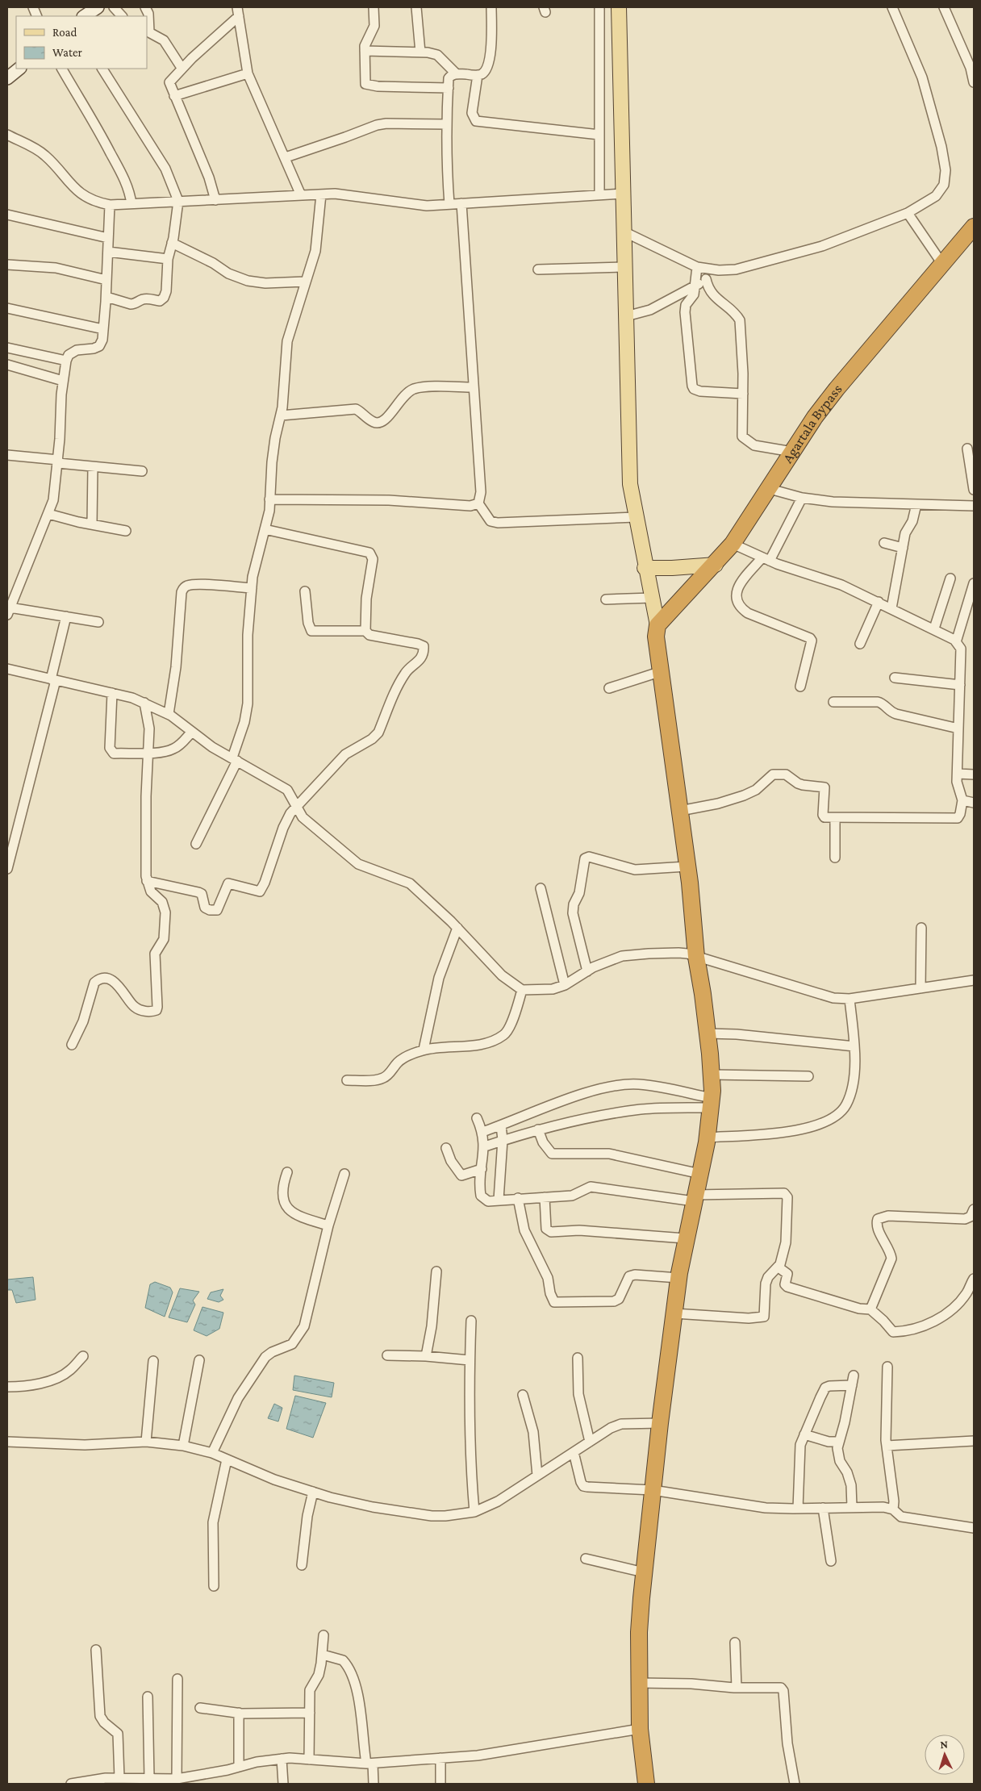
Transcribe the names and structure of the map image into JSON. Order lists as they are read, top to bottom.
{
  "streets": {
    "highway": ["Agartala Bypass"]
  },
  "legend": ["Road", "Water"],
  "north": "top"
}
